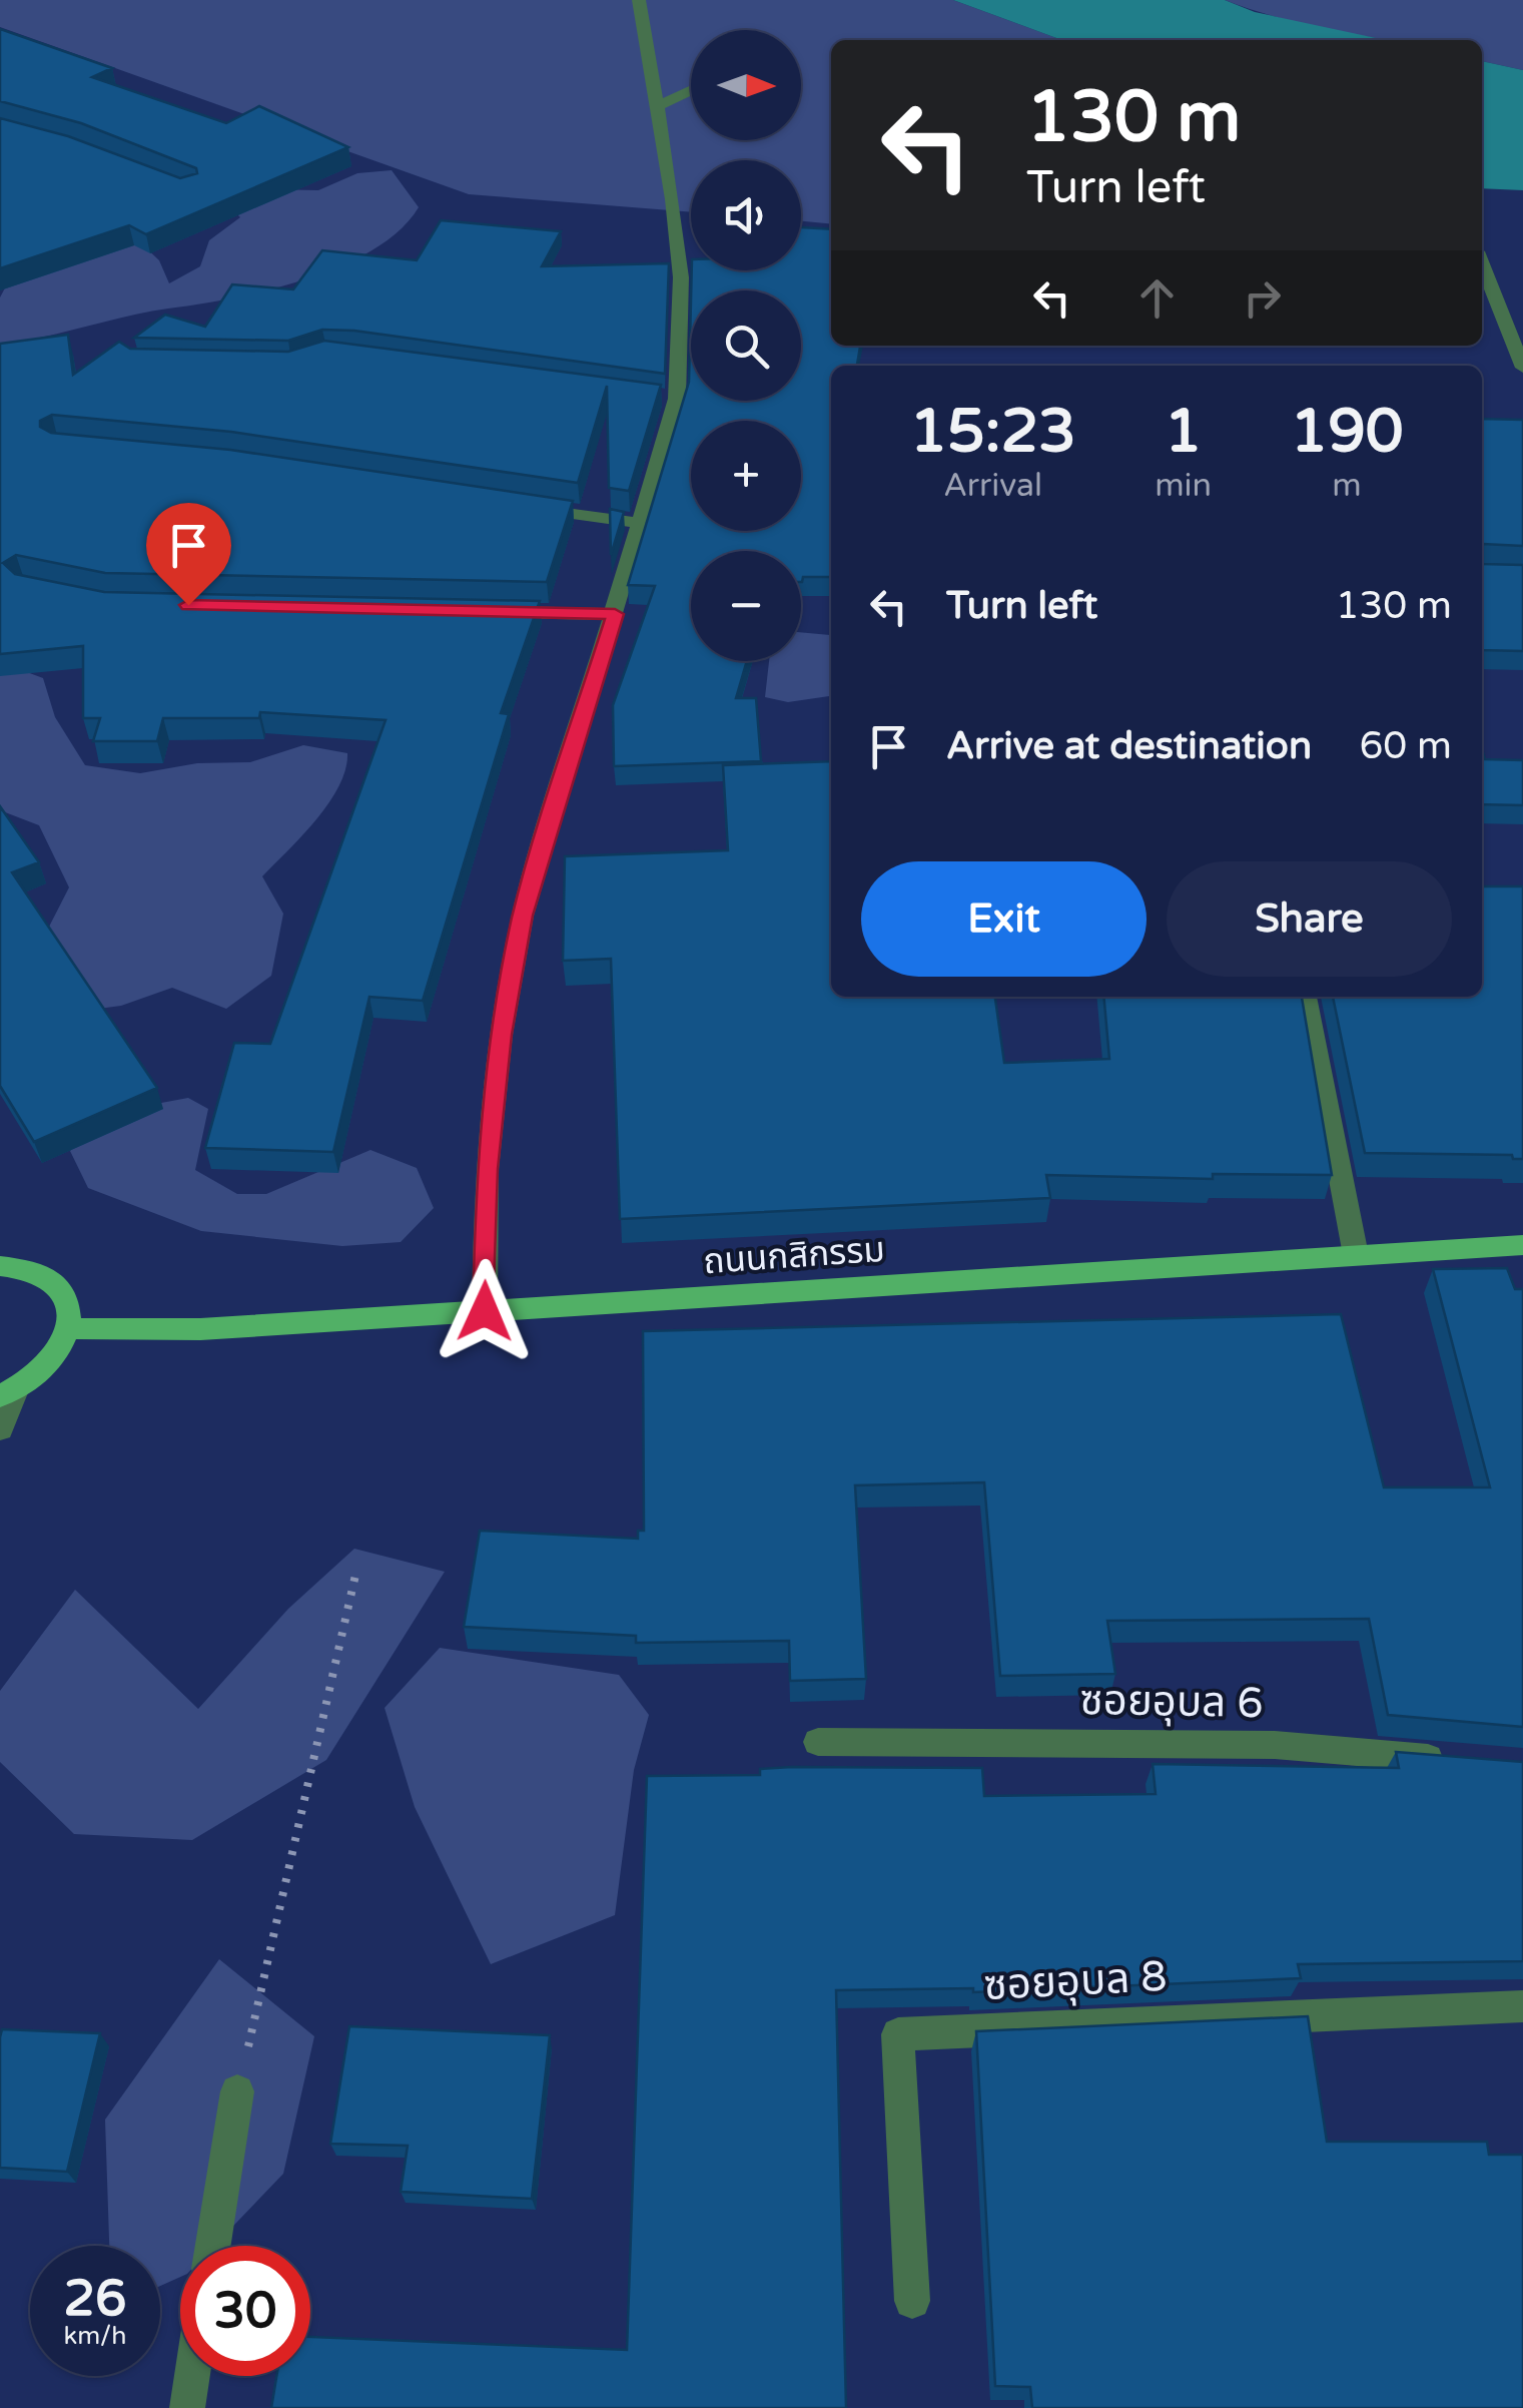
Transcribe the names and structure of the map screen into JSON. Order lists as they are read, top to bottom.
{
  "streets": {
    "main road": ["ถนนกสิกรรม"],
    "street": ["ซอยอุบล 6", "ซอยอุบล 8"]
  },
  "north": "right",
  "page": {
    "map_buttons": ["+", "−"],
    "turn": ["130 m", "Turn left"],
    "eta": [
      "15:23",
      "Arrival",
      "1",
      "min",
      "190",
      "m"
    ],
    "list": [
      {
        "name": "Turn left",
        "value": "130 m"
      },
      {
        "name": "Arrive at destination",
        "value": "60 m"
      }
    ],
    "buttons": ["Exit", "Share"],
    "speed": "26 km/h",
    "limit": "30"
  }
}
